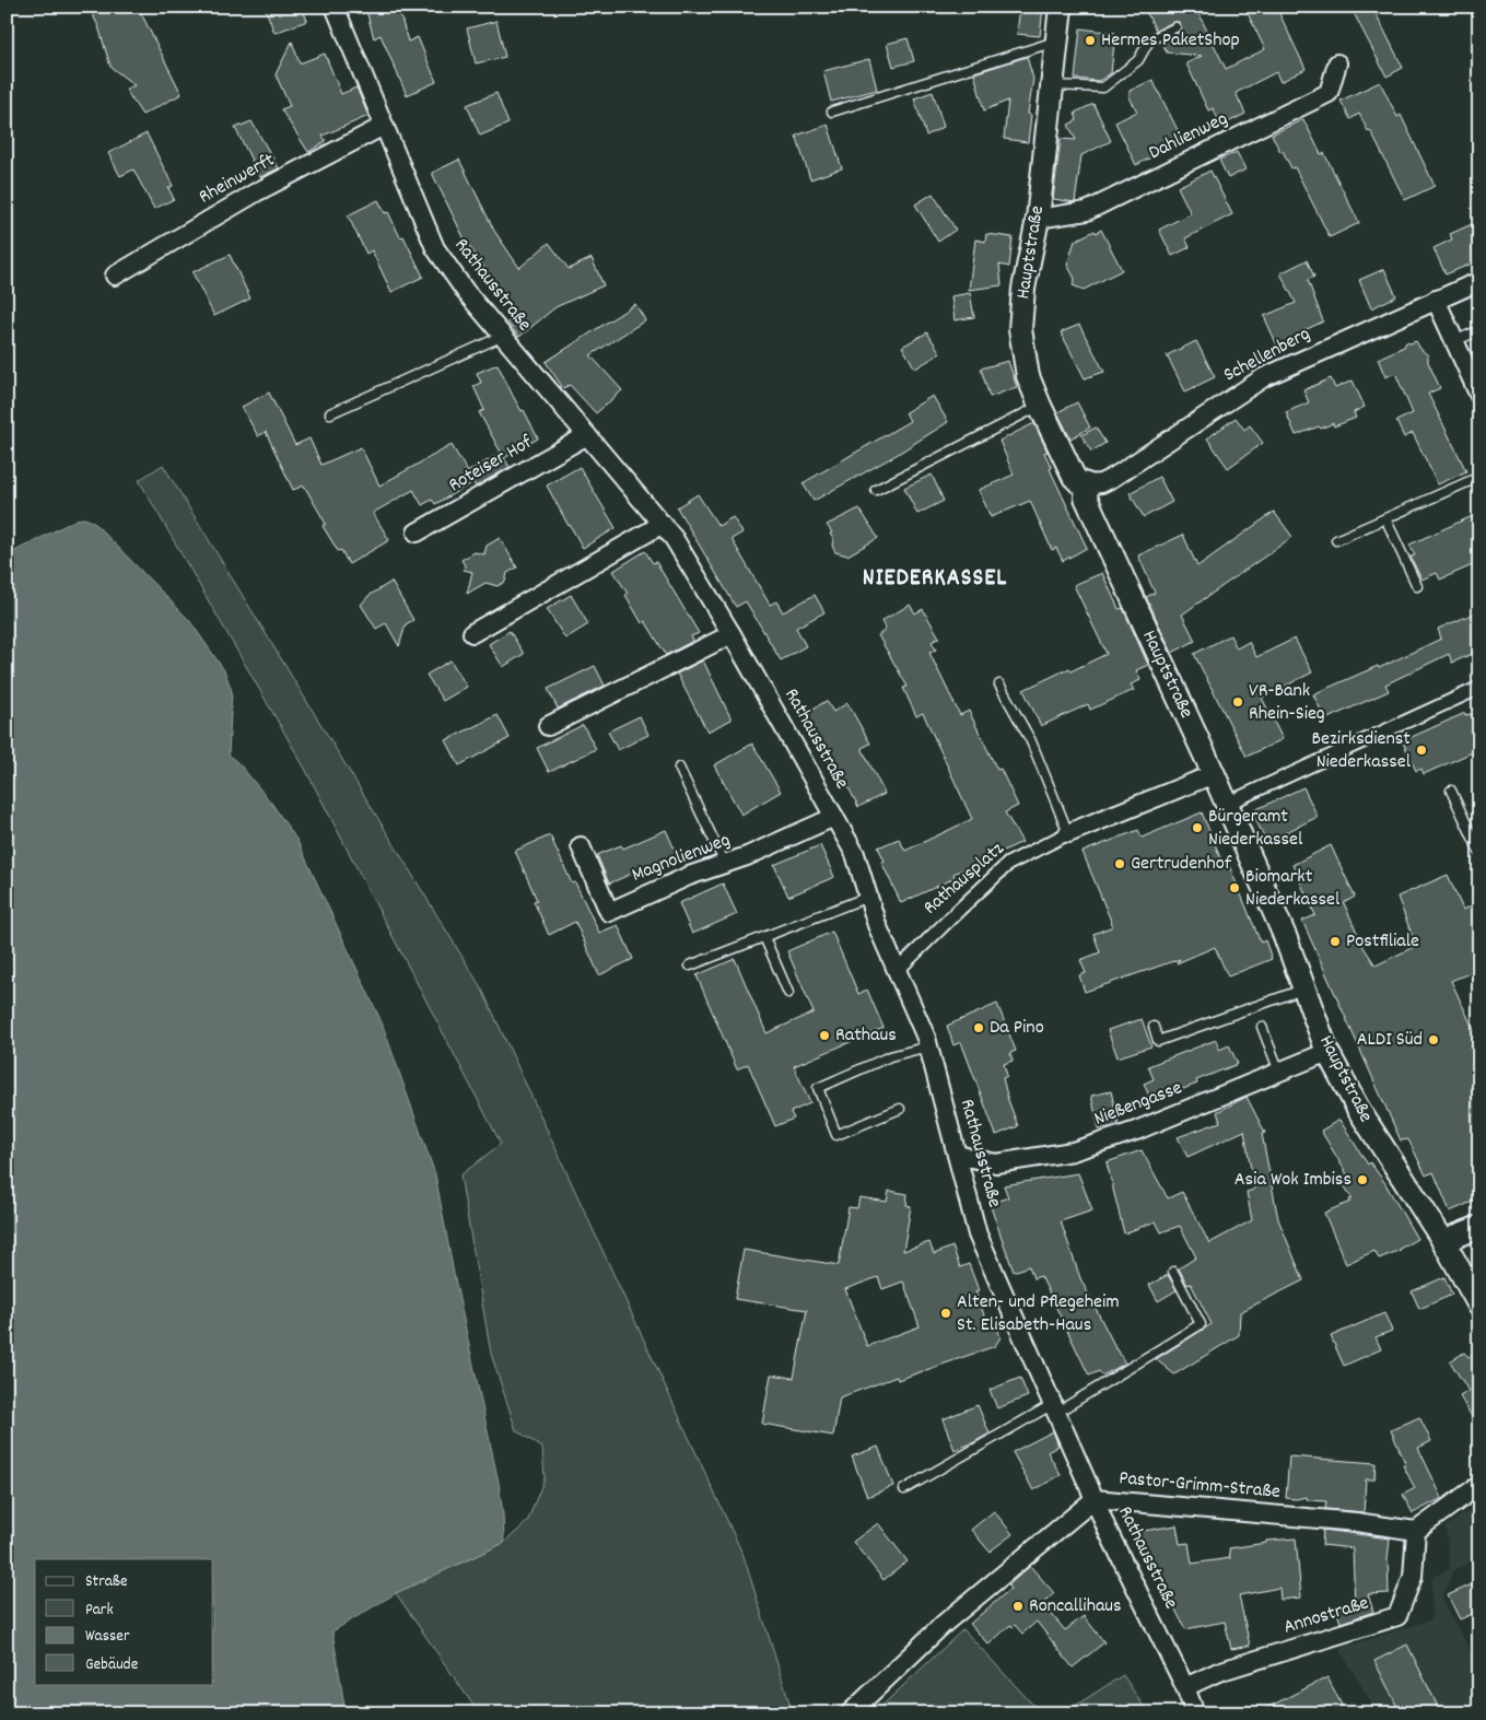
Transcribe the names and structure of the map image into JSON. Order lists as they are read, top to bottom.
{
  "streets": {
    "street": [
      "Dahlienweg",
      "Rheinwerft",
      "Hauptstraße",
      "Rathausstraße",
      "Schellenberg",
      "Roteiser Hof",
      "Magnolienweg",
      "Rathausplatz",
      "Nießengasse",
      "Pastor-Grimm-Straße",
      "Annostraße"
    ]
  },
  "crossings": [
    ["Dahlienweg", "Hauptstraße"],
    ["Rheinwerft", "Rathausstraße"],
    ["Hauptstraße", "Schellenberg"],
    ["Hauptstraße", "Rathausplatz"],
    ["Hauptstraße", "Nießengasse"],
    ["Rathausstraße", "Roteiser Hof"],
    ["Rathausstraße", "Magnolienweg"],
    ["Rathausstraße", "Rathausplatz"],
    ["Rathausstraße", "Nießengasse"],
    ["Rathausstraße", "Pastor-Grimm-Straße"],
    ["Rathausstraße", "Annostraße"],
    ["Pastor-Grimm-Straße", "Annostraße"]
  ],
  "districts": ["NIEDERKASSEL"],
  "places": [
    "Hermes PaketShop",
    "VR-Bank Rhein-Sieg",
    "Bezirksdienst Niederkassel",
    "Bürgeramt Niederkassel",
    "Gertrudenhof",
    "Biomarkt Niederkassel",
    "Postfiliale",
    "Da Pino",
    "Rathaus",
    "ALDI Süd",
    "Asia Wok Imbiss",
    "Alten- und Pflegeheim St. Elisabeth-Haus",
    "Roncallihaus"
  ],
  "legend": [
    "Straße",
    "Park",
    "Wasser",
    "Gebäude"
  ]
}
